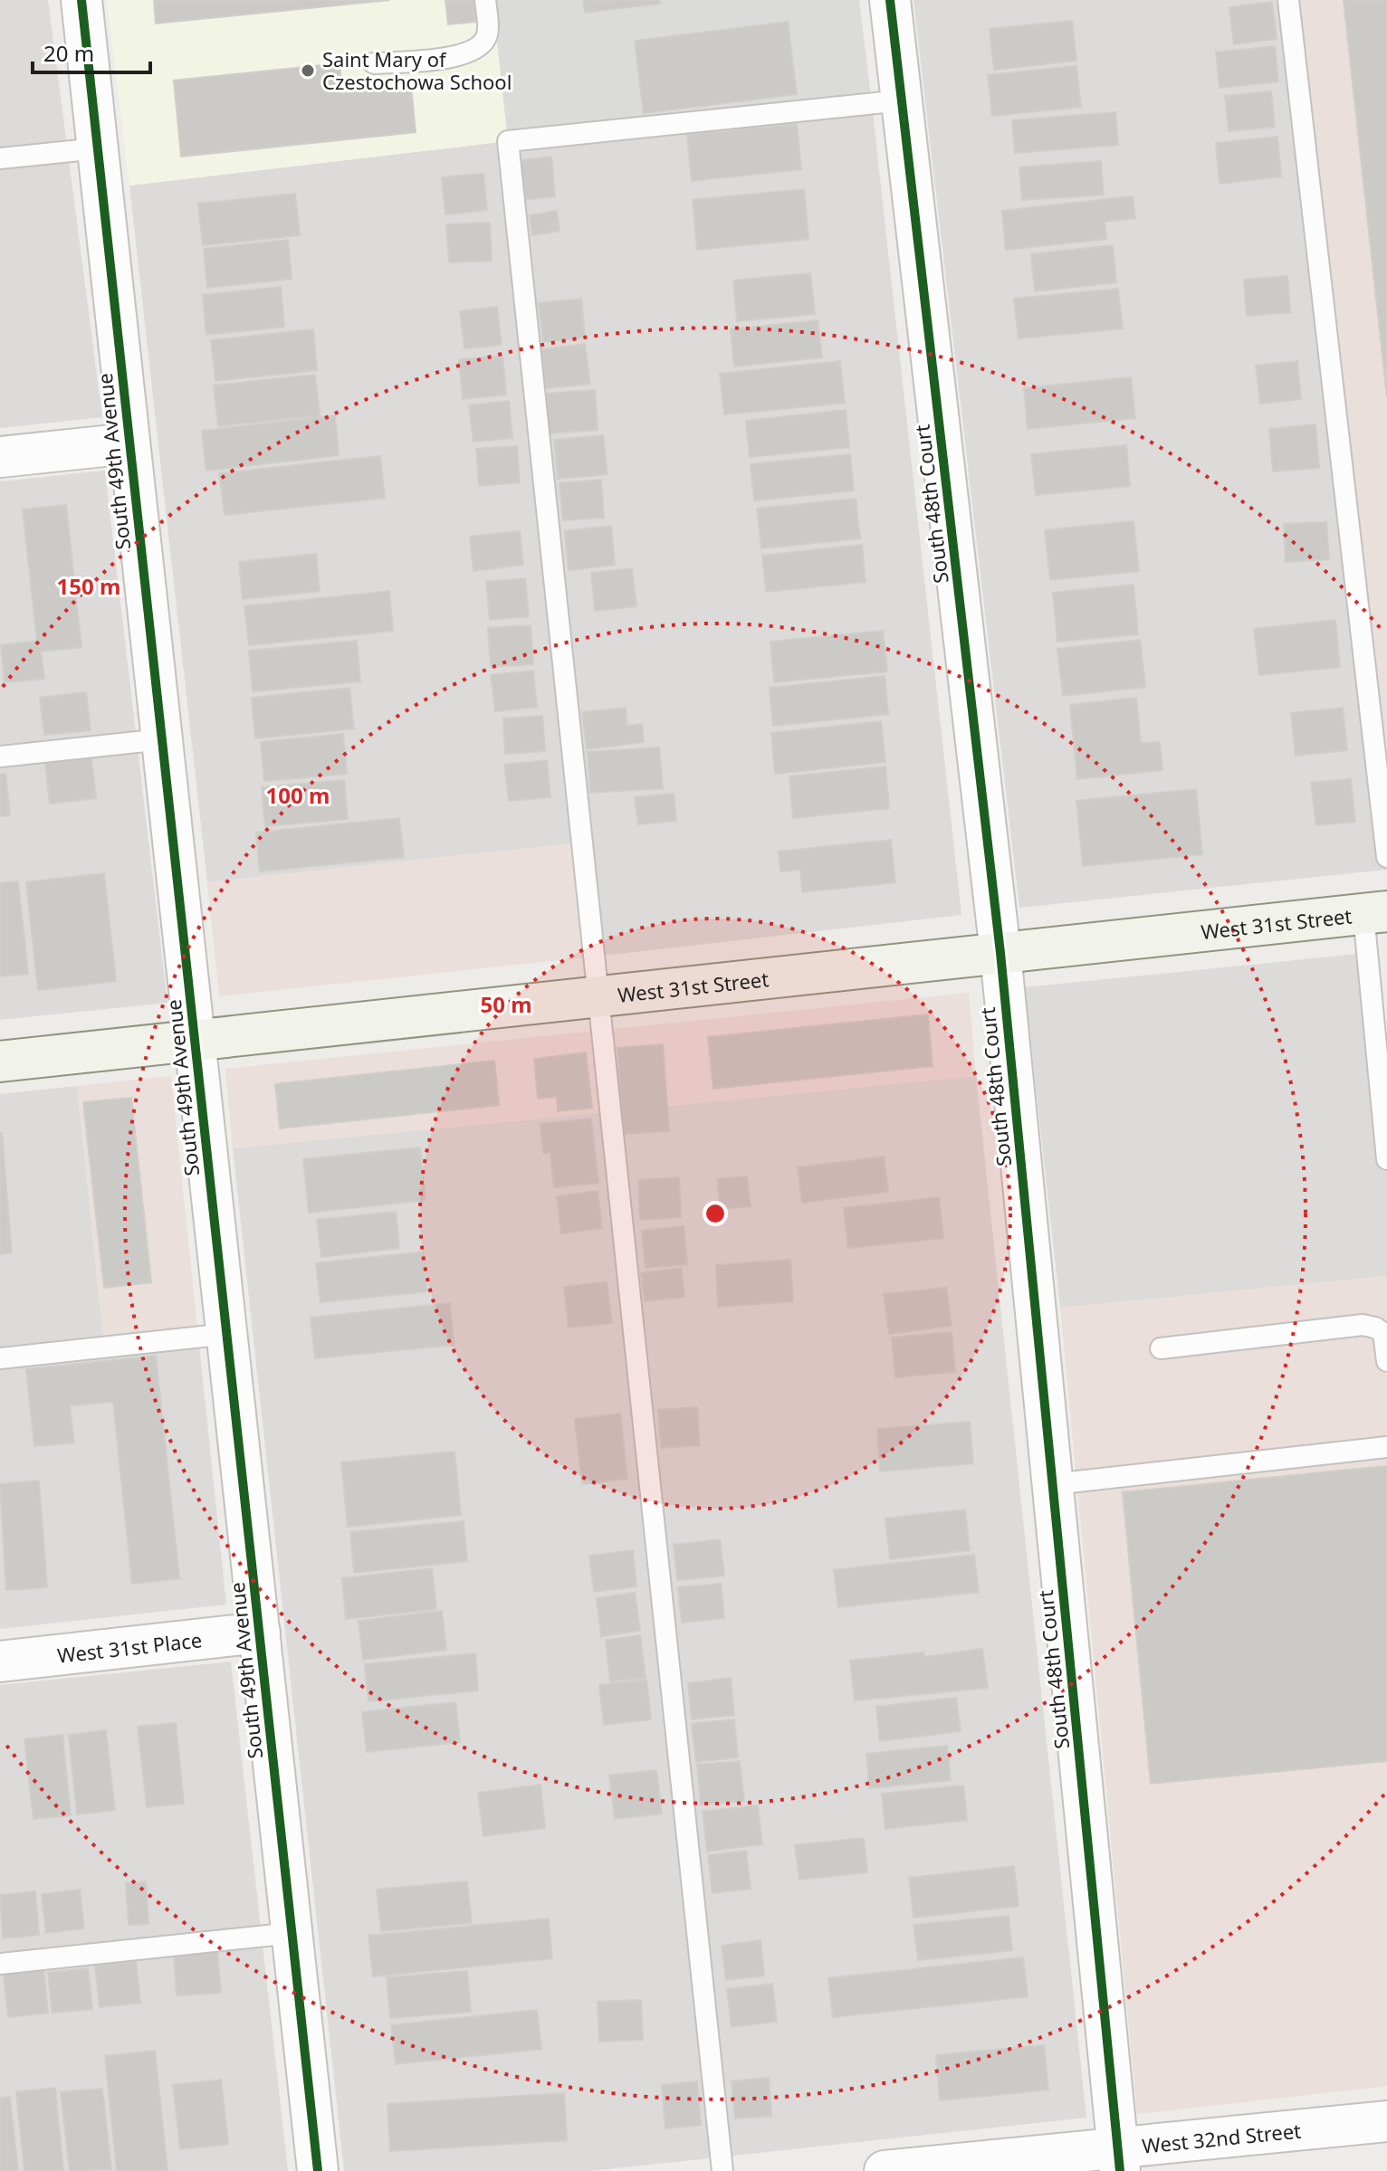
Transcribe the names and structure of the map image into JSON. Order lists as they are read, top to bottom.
{
  "streets": {
    "main road": ["West 31st Street"],
    "street": [
      "South 49th Avenue",
      "South 48th Court",
      "West 31st Place",
      "West 32nd Street"
    ]
  },
  "crossings": [
    ["South 49th Avenue", "West 31st Street"],
    ["South 49th Avenue", "West 31st Place"],
    ["South 48th Court", "West 31st Street"],
    ["South 48th Court", "West 32nd Street"]
  ],
  "places": ["Saint Mary of Czestochowa School"],
  "scale_bar": "20 m",
  "rings": ["150 m", "100 m", "50 m"]
}
